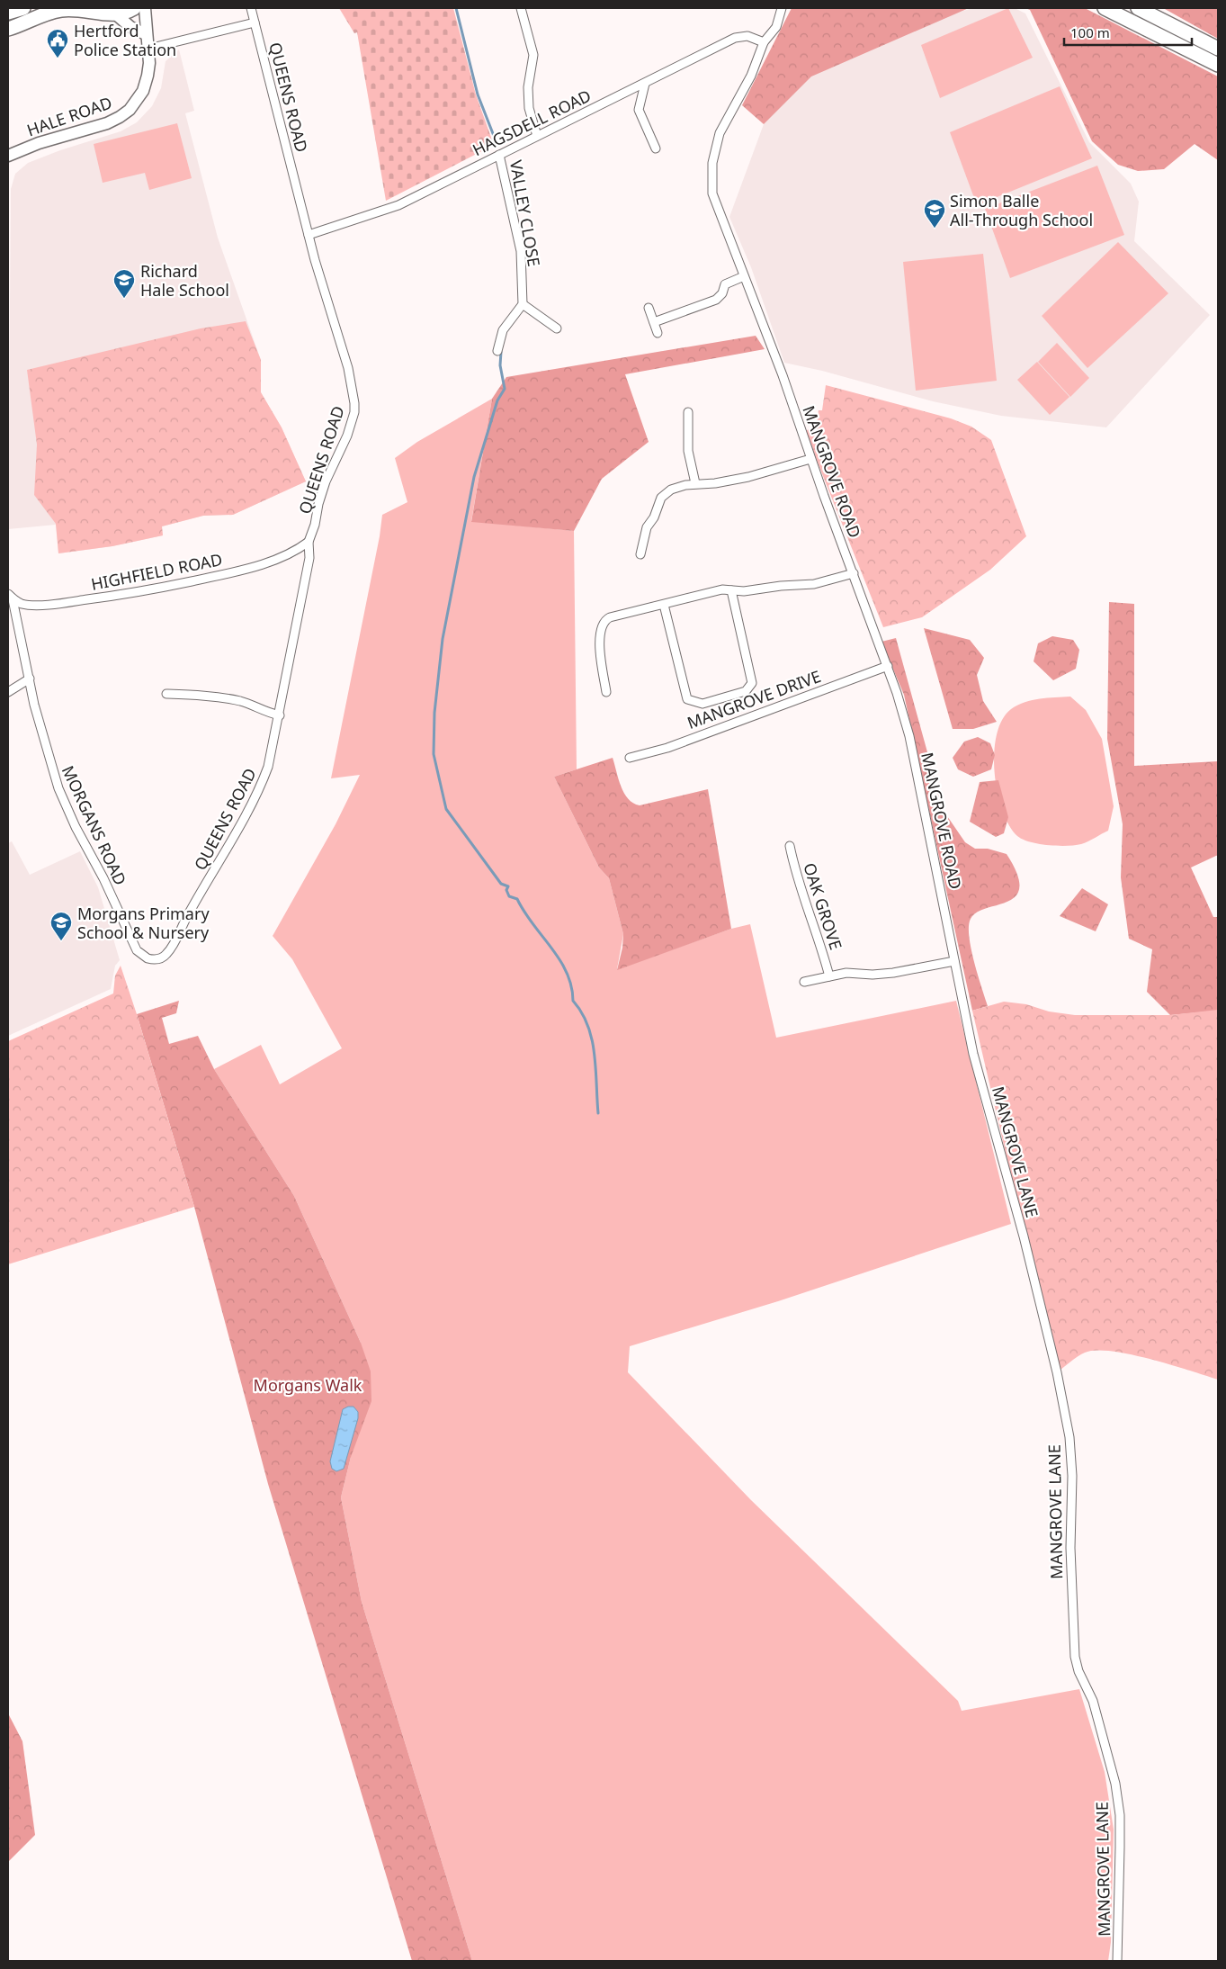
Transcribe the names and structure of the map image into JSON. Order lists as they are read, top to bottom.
{
  "streets": {
    "main road": ["HALE ROAD"],
    "street": [
      "QUEENS ROAD",
      "HAGSDELL ROAD",
      "VALLEY CLOSE",
      "MANGROVE ROAD",
      "HIGHFIELD ROAD",
      "MANGROVE DRIVE",
      "MORGANS ROAD",
      "OAK GROVE",
      "MANGROVE LANE"
    ]
  },
  "crossings": [
    ["QUEENS ROAD", "HAGSDELL ROAD"],
    ["QUEENS ROAD", "HIGHFIELD ROAD"],
    ["QUEENS ROAD", "MORGANS ROAD"],
    ["HAGSDELL ROAD", "VALLEY CLOSE"],
    ["HAGSDELL ROAD", "MANGROVE ROAD"],
    ["MANGROVE ROAD", "MANGROVE DRIVE"],
    ["MANGROVE ROAD", "MANGROVE LANE"],
    ["HIGHFIELD ROAD", "MORGANS ROAD"]
  ],
  "parks": ["Morgans Walk"],
  "places": {
    "public building": ["Hertford Police Station"],
    "school or university": ["Simon Balle All-Through School", "Richard Hale School", "Morgans Primary School & Nursery"]
  },
  "scale_bar": "100 m"
}
